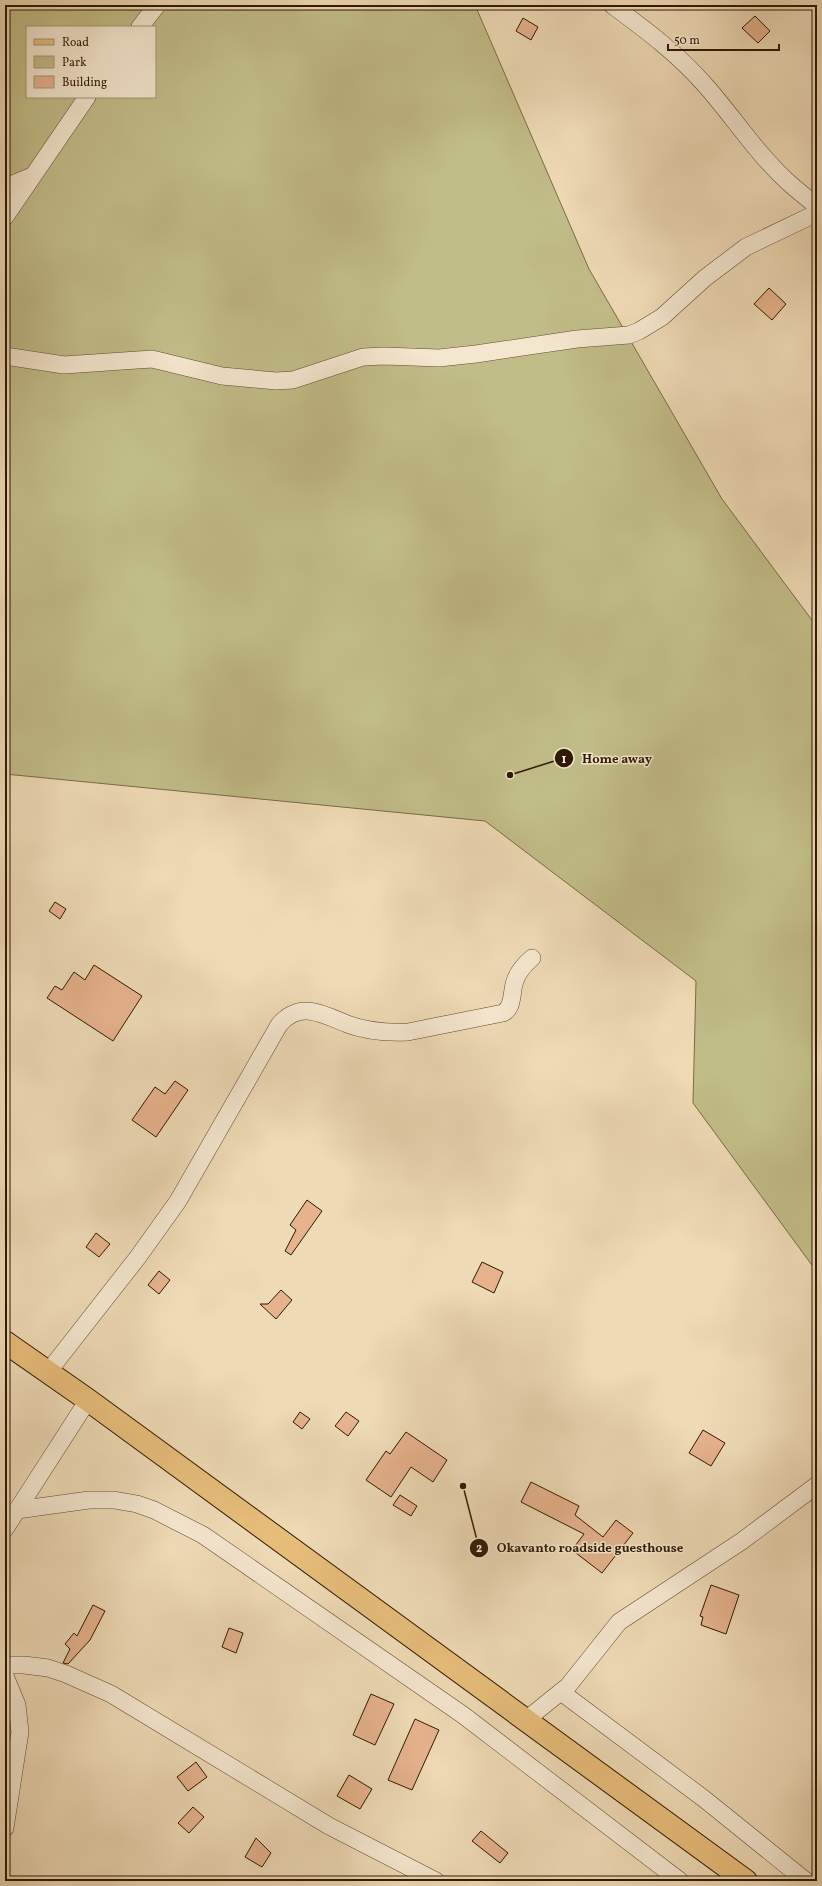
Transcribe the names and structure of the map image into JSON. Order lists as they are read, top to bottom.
{
  "places": ["Home away", "Okavanto roadside guesthouse"],
  "legend": ["Road", "Park", "Building"],
  "scale_bar": "50 m"
}
